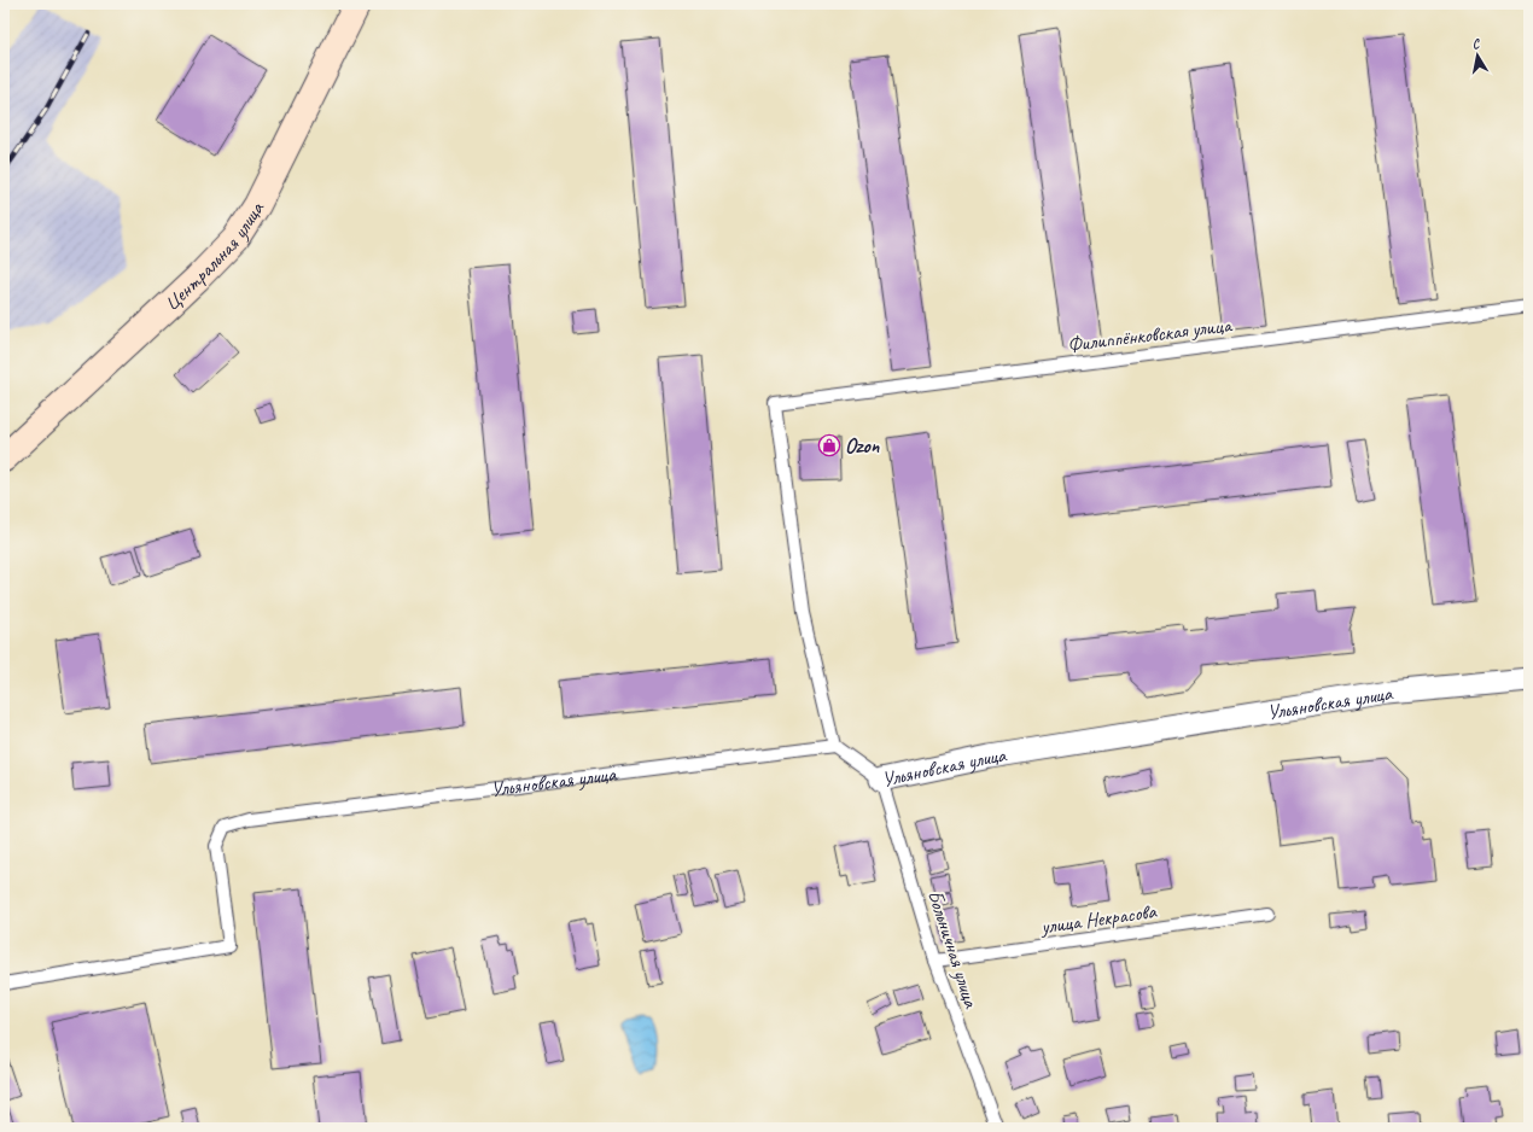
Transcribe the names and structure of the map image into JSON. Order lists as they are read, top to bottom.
{
  "streets": {
    "main road": ["Центральная улица"],
    "street": ["Ульяновская улица"],
    "lane": ["Филиппёнковская улица", "улица Некрасова", "Больничная улица"]
  },
  "crossings": [
    ["Филиппёнковская улица", "Ульяновская улица"],
    ["Ульяновская улица", "Больничная улица"],
    ["улица Некрасова", "Больничная улица"]
  ],
  "places": {
    "shop": ["Ozon"]
  },
  "north": "top"
}
